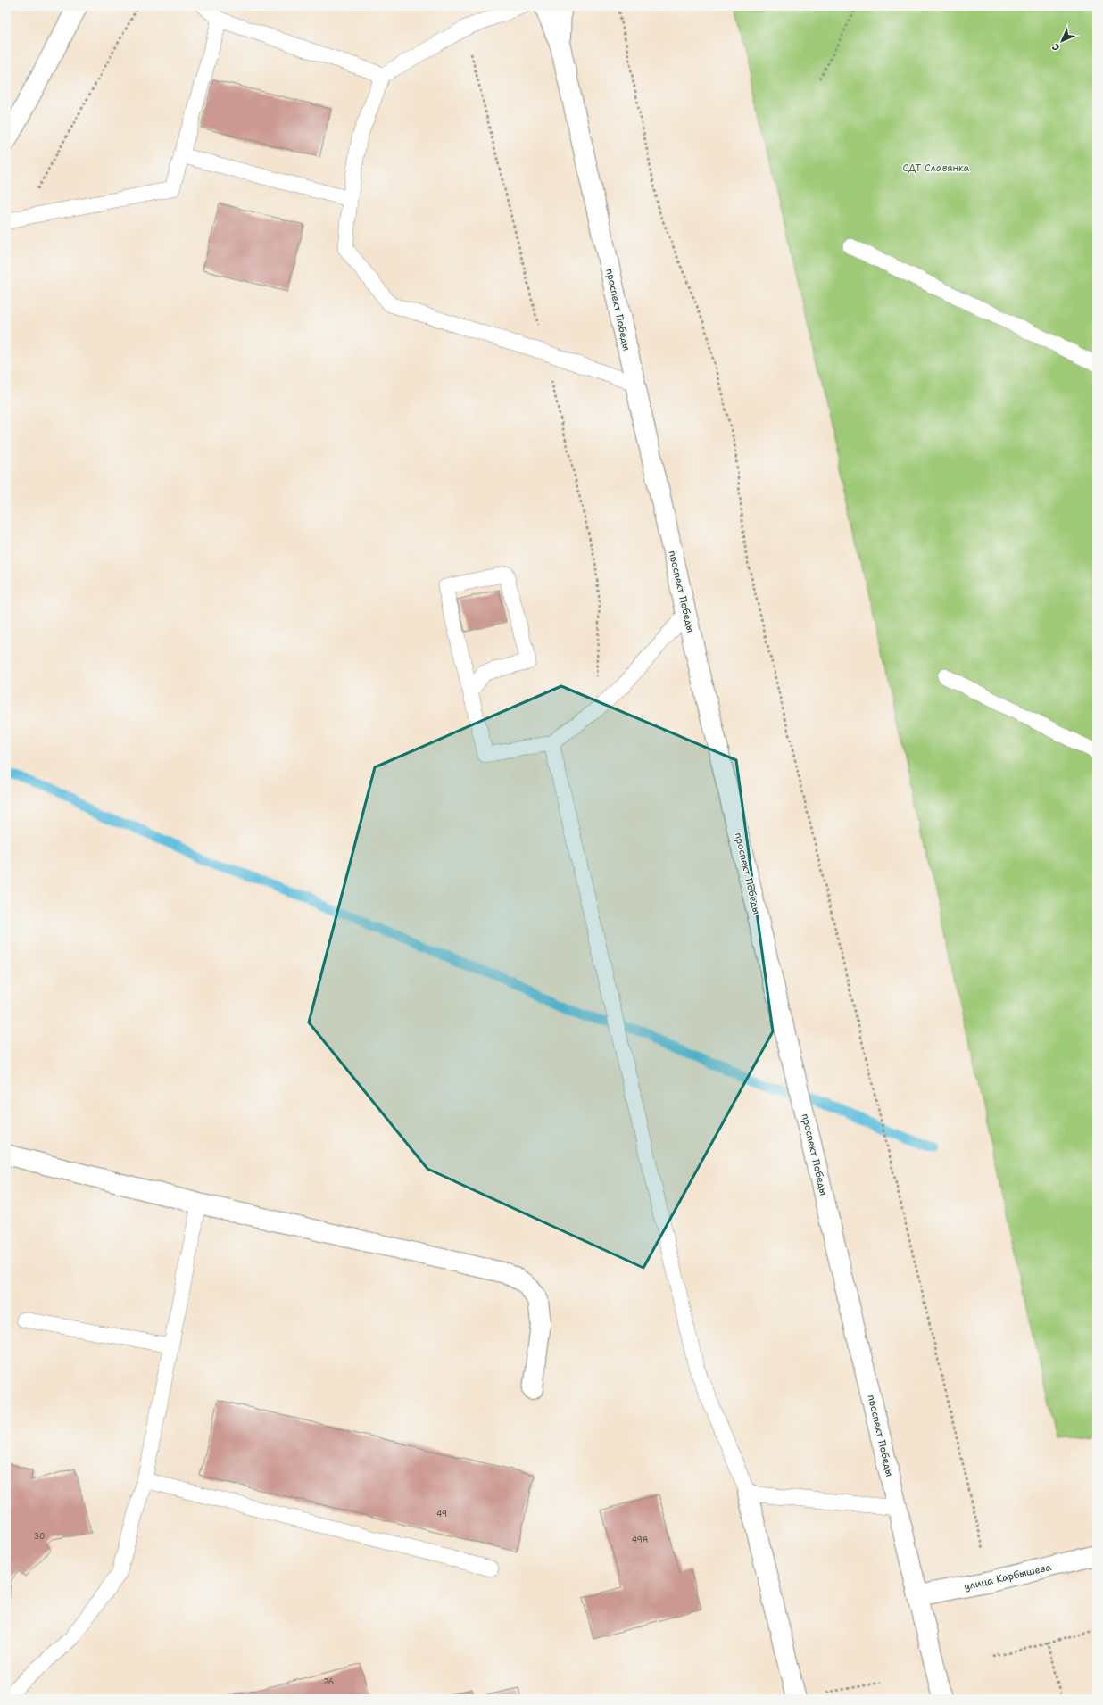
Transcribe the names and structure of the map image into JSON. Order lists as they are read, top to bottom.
{
  "streets": {
    "main road": ["проспект Победы", "улица Карбышева"]
  },
  "crossings": [
    ["проспект Победы", "улица Карбышева"]
  ],
  "parks": ["СДТ Славянка"],
  "house_numbers": [
    "49",
    "30",
    "49А",
    "26"
  ],
  "north": "bottom left"
}
